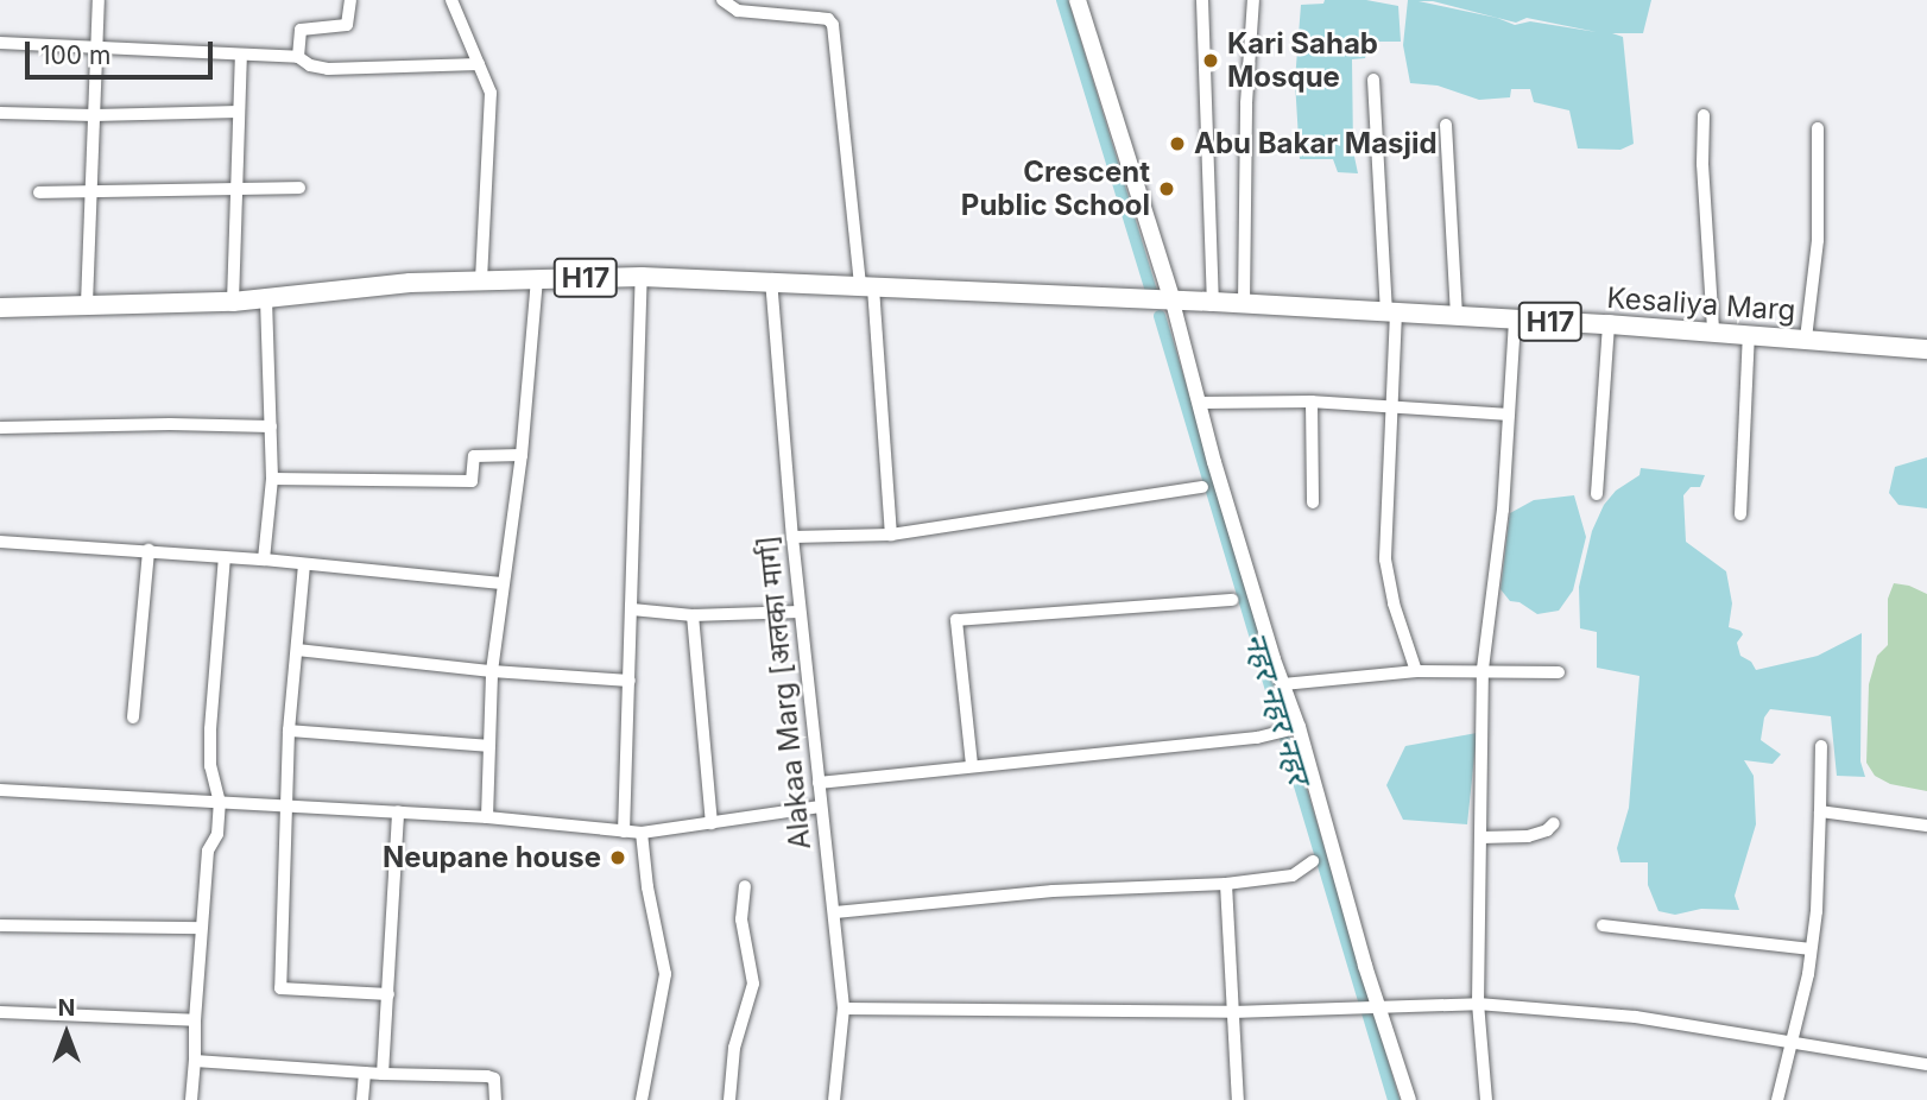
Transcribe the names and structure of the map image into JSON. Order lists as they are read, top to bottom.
{
  "streets": {
    "main road": ["H17", "Kesaliya Marg"],
    "street": ["Alakaa Marg [अलका मार्ग]"]
  },
  "crossings": [
    ["H17", "Kesaliya Marg"],
    ["H17", "Alakaa Marg [अलका मार्ग]"]
  ],
  "water": ["नहर नहर नहर"],
  "places": [
    "Kari Sahab Mosque",
    "Abu Bakar Masjid",
    "Crescent Public School",
    "Neupane house"
  ],
  "scale_bar": "100 m",
  "north": "top"
}
